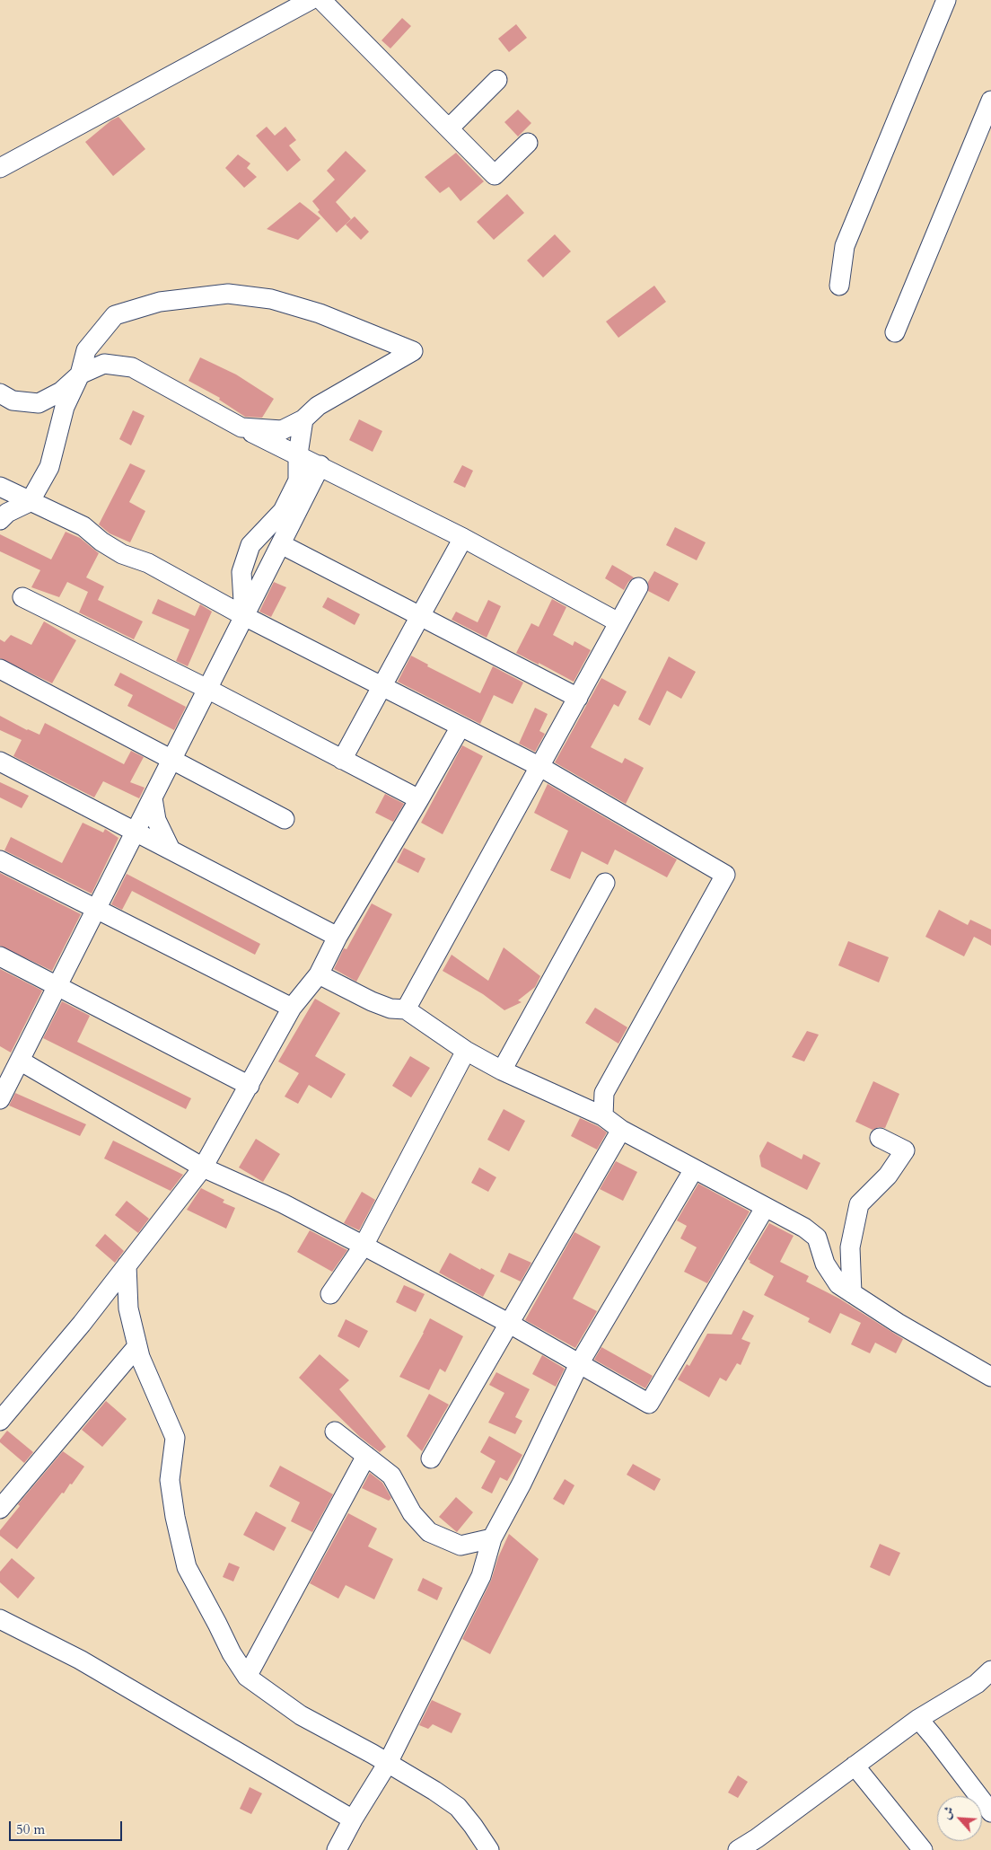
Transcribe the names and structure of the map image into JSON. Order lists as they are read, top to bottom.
{
  "scale_bar": "50 m",
  "north": "top left"
}
